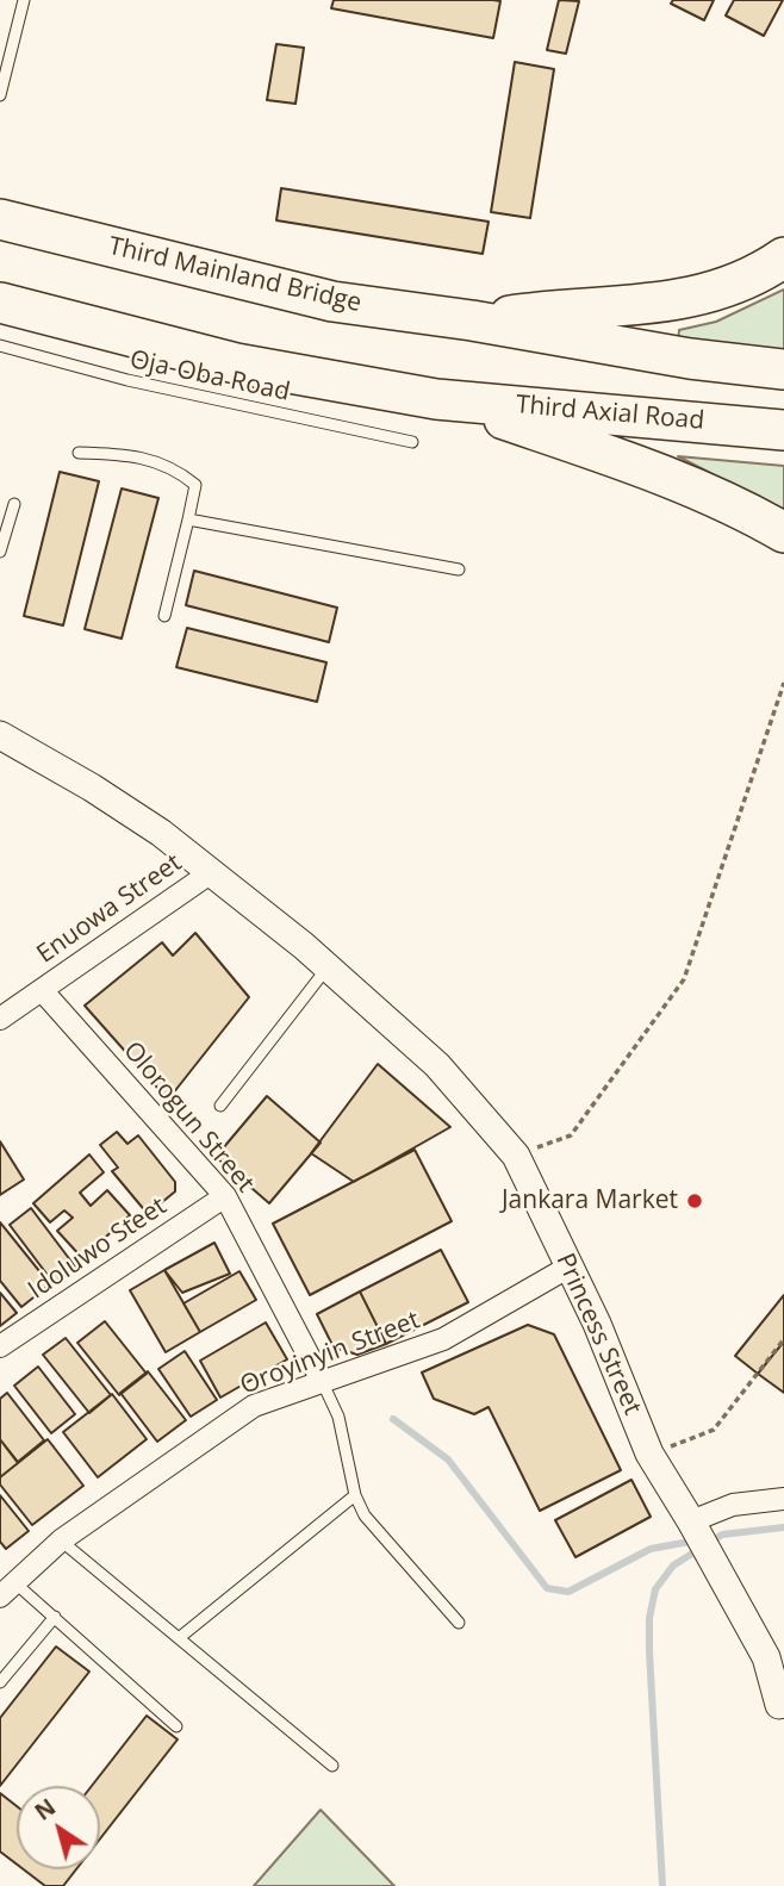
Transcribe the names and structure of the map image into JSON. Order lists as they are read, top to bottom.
{
  "streets": {
    "highway": ["Third Mainland Bridge", "Third Axial Road"],
    "street": [
      "Enuowa Street",
      "Olorogun Street",
      "Idoluwo Steet",
      "Princess Street",
      "Oroyinyin Street"
    ],
    "lane": ["Oja-Oba Road"]
  },
  "crossings": [
    ["Enuowa Street", "Olorogun Street"],
    ["Enuowa Street", "Princess Street"],
    ["Olorogun Street", "Idoluwo Steet"],
    ["Olorogun Street", "Oroyinyin Street"],
    ["Princess Street", "Oroyinyin Street"]
  ],
  "places": ["Jankara Market"],
  "north": "top left"
}
